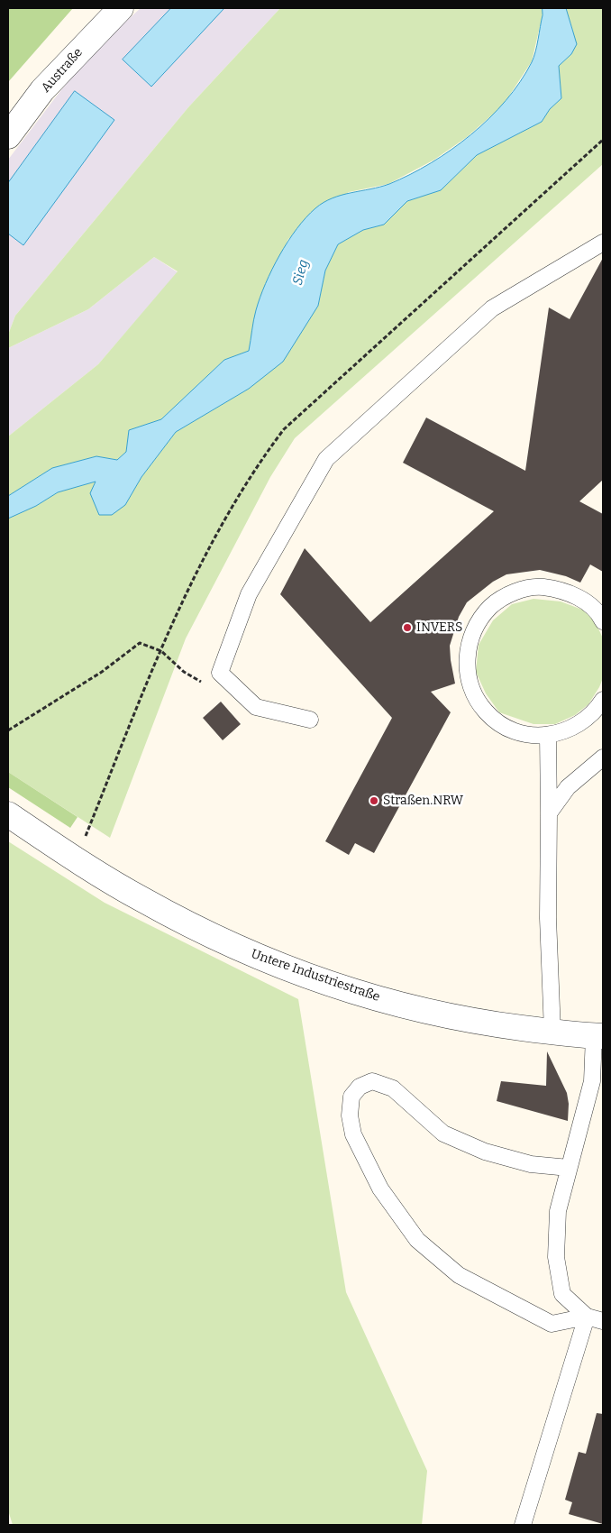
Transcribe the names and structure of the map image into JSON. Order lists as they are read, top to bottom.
{
  "streets": {
    "street": ["Austraße", "Untere Industriestraße"]
  },
  "water": ["Sieg"],
  "places": ["INVERS", "Straßen.NRW"]
}
